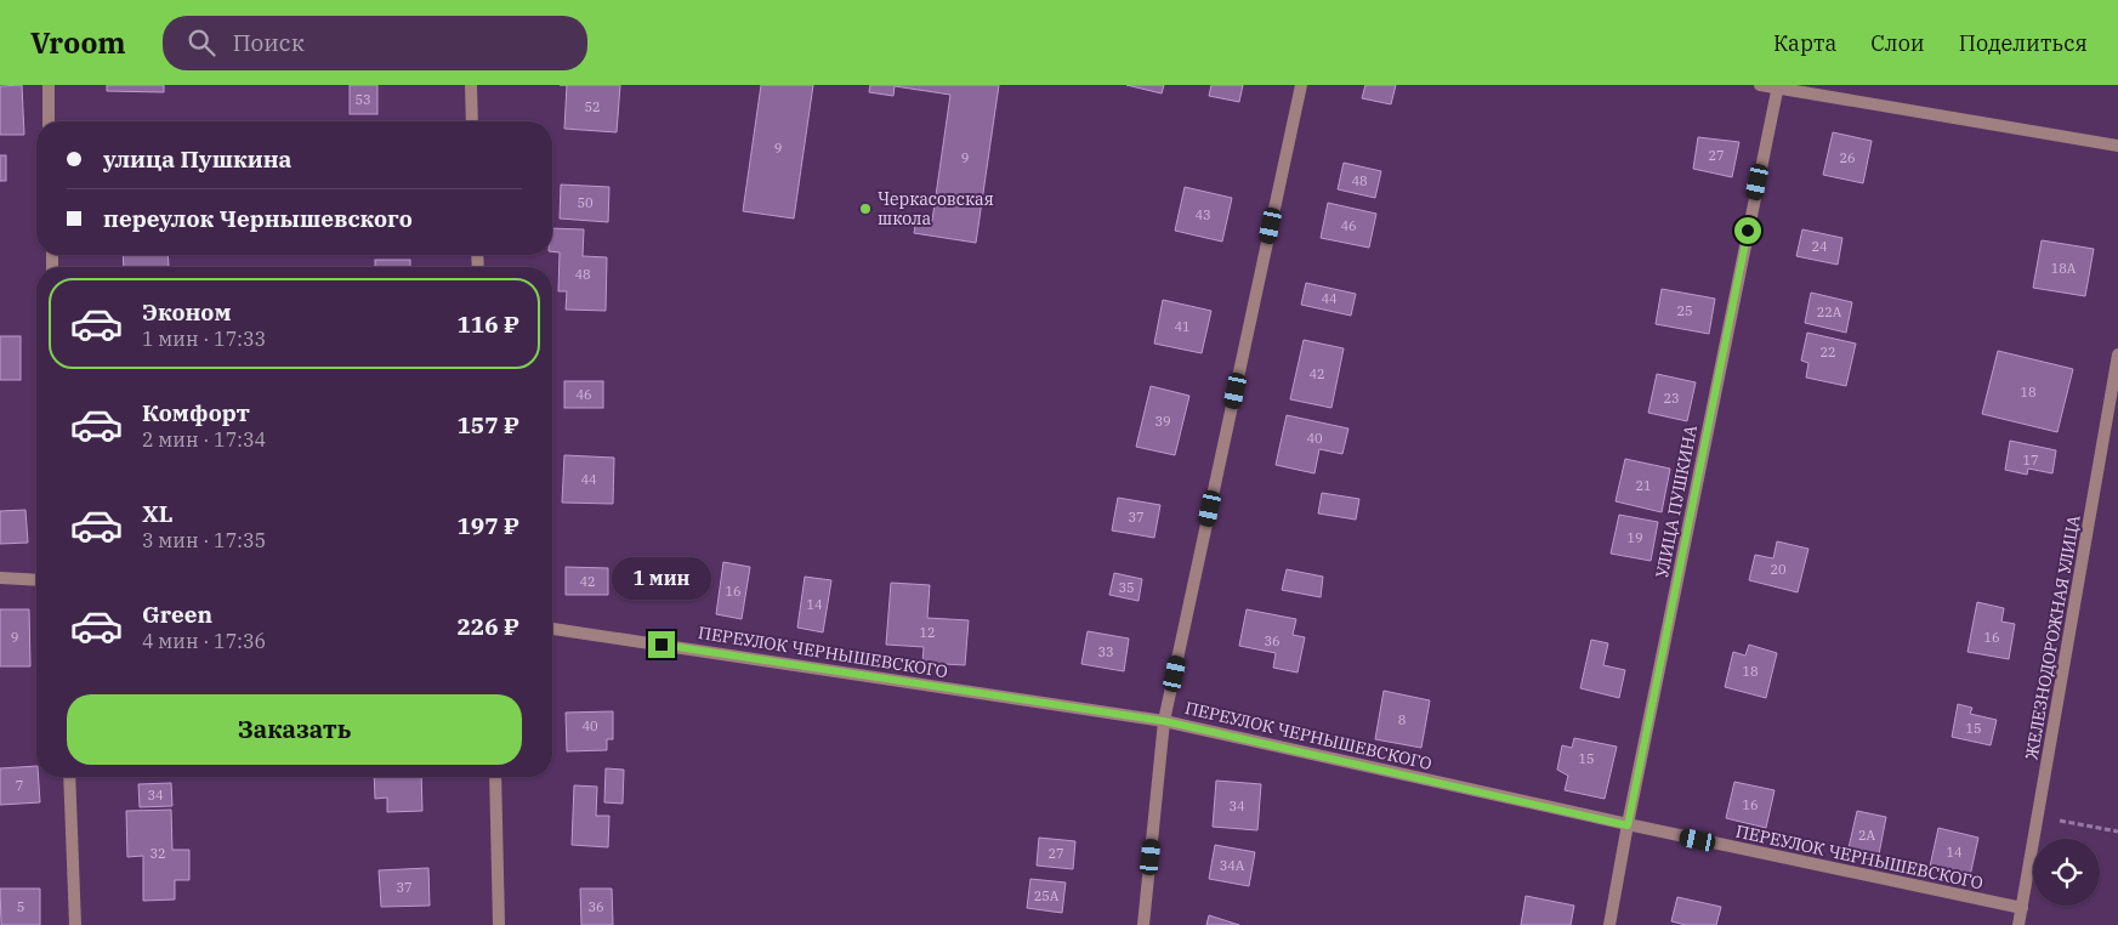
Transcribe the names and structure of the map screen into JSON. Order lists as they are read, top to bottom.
{
  "streets": {
    "street": ["УЛИЦА ПУШКИНА", "ЖЕЛЕЗНОДОРОЖНАЯ УЛИЦА", "ПЕРЕУЛОК ЧЕРНЫШЕВСКОГО"]
  },
  "crossings": [
    ["УЛИЦА ПУШКИНА", "ПЕРЕУЛОК ЧЕРНЫШЕВСКОГО"],
    ["ЖЕЛЕЗНОДОРОЖНАЯ УЛИЦА", "ПЕРЕУЛОК ЧЕРНЫШЕВСКОГО"]
  ],
  "places": ["Черкасовская школа"],
  "house_numbers": [
    "53",
    "52",
    "9",
    "27",
    "9",
    "26",
    "48",
    "50",
    "43",
    "46",
    "24",
    "18А",
    "48",
    "44",
    "25",
    "22А",
    "41",
    "22",
    "42",
    "18",
    "46",
    "23",
    "39",
    "40",
    "17",
    "44",
    "21",
    "37",
    "19",
    "20",
    "42",
    "35",
    "16",
    "14",
    "12",
    "9",
    "16",
    "36",
    "33",
    "18",
    "8",
    "40",
    "15",
    "15",
    "7",
    "34",
    "16",
    "34",
    "2А",
    "14",
    "32",
    "27",
    "34А",
    "37",
    "25А",
    "5",
    "36"
  ],
  "page": {
    "header": "Vroom",
    "search": "Поиск",
    "nav": ["Карта", "Слои", "Поделиться"],
    "banner": ["улица Пушкина", "переулок Чернышевского"],
    "list": [
      {
        "name": "Эконом",
        "note": "1 мин · 17:33",
        "value": "116 ₽"
      },
      {
        "name": "Комфорт",
        "note": "2 мин · 17:34",
        "value": "157 ₽"
      },
      {
        "name": "XL",
        "note": "3 мин · 17:35",
        "value": "197 ₽"
      },
      {
        "name": "Green",
        "note": "4 мин · 17:36",
        "value": "226 ₽"
      }
    ],
    "bubble": "1 мин",
    "buttons": "Заказать"
  }
}
